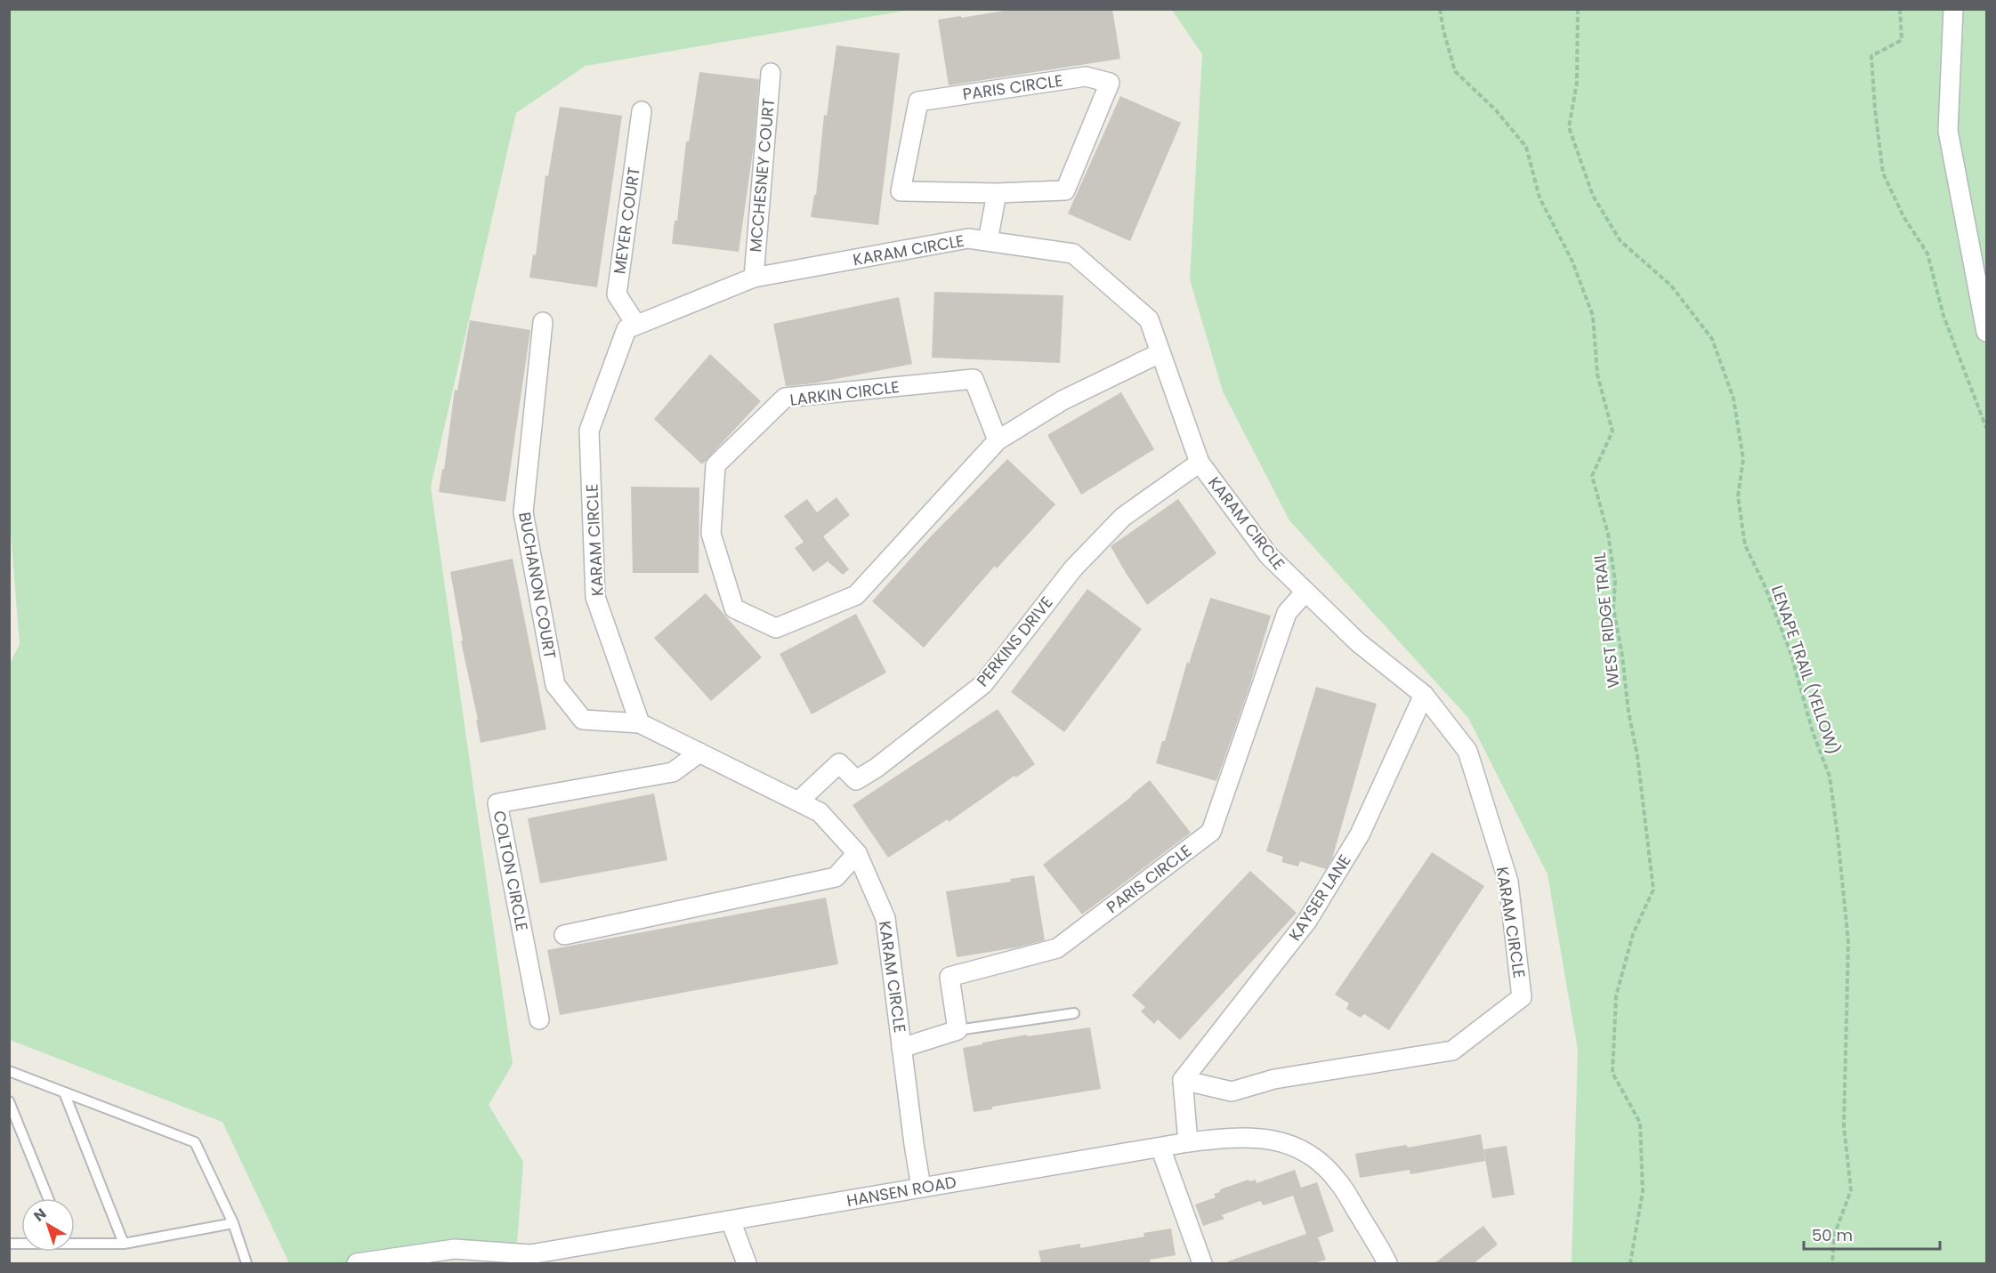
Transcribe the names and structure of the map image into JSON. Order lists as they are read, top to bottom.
{
  "streets": {
    "street": [
      "PARIS CIRCLE",
      "MCCHESNEY COURT",
      "MEYER COURT",
      "KARAM CIRCLE",
      "LARKIN CIRCLE",
      "BUCHANON COURT",
      "PERKINS DRIVE",
      "COLTON CIRCLE",
      "KAYSER LANE",
      "HANSEN ROAD"
    ],
    "path": ["WEST RIDGE TRAIL", "LENAPE TRAIL (YELLOW)"]
  },
  "crossings": [
    ["PARIS CIRCLE", "KARAM CIRCLE"],
    ["MCCHESNEY COURT", "KARAM CIRCLE"],
    ["MEYER COURT", "KARAM CIRCLE"],
    ["KARAM CIRCLE", "LARKIN CIRCLE"],
    ["KARAM CIRCLE", "BUCHANON COURT"],
    ["KARAM CIRCLE", "PERKINS DRIVE"],
    ["KARAM CIRCLE", "COLTON CIRCLE"],
    ["KARAM CIRCLE", "KAYSER LANE"],
    ["KARAM CIRCLE", "HANSEN ROAD"]
  ],
  "scale_bar": "50 m",
  "north": "top left"
}
